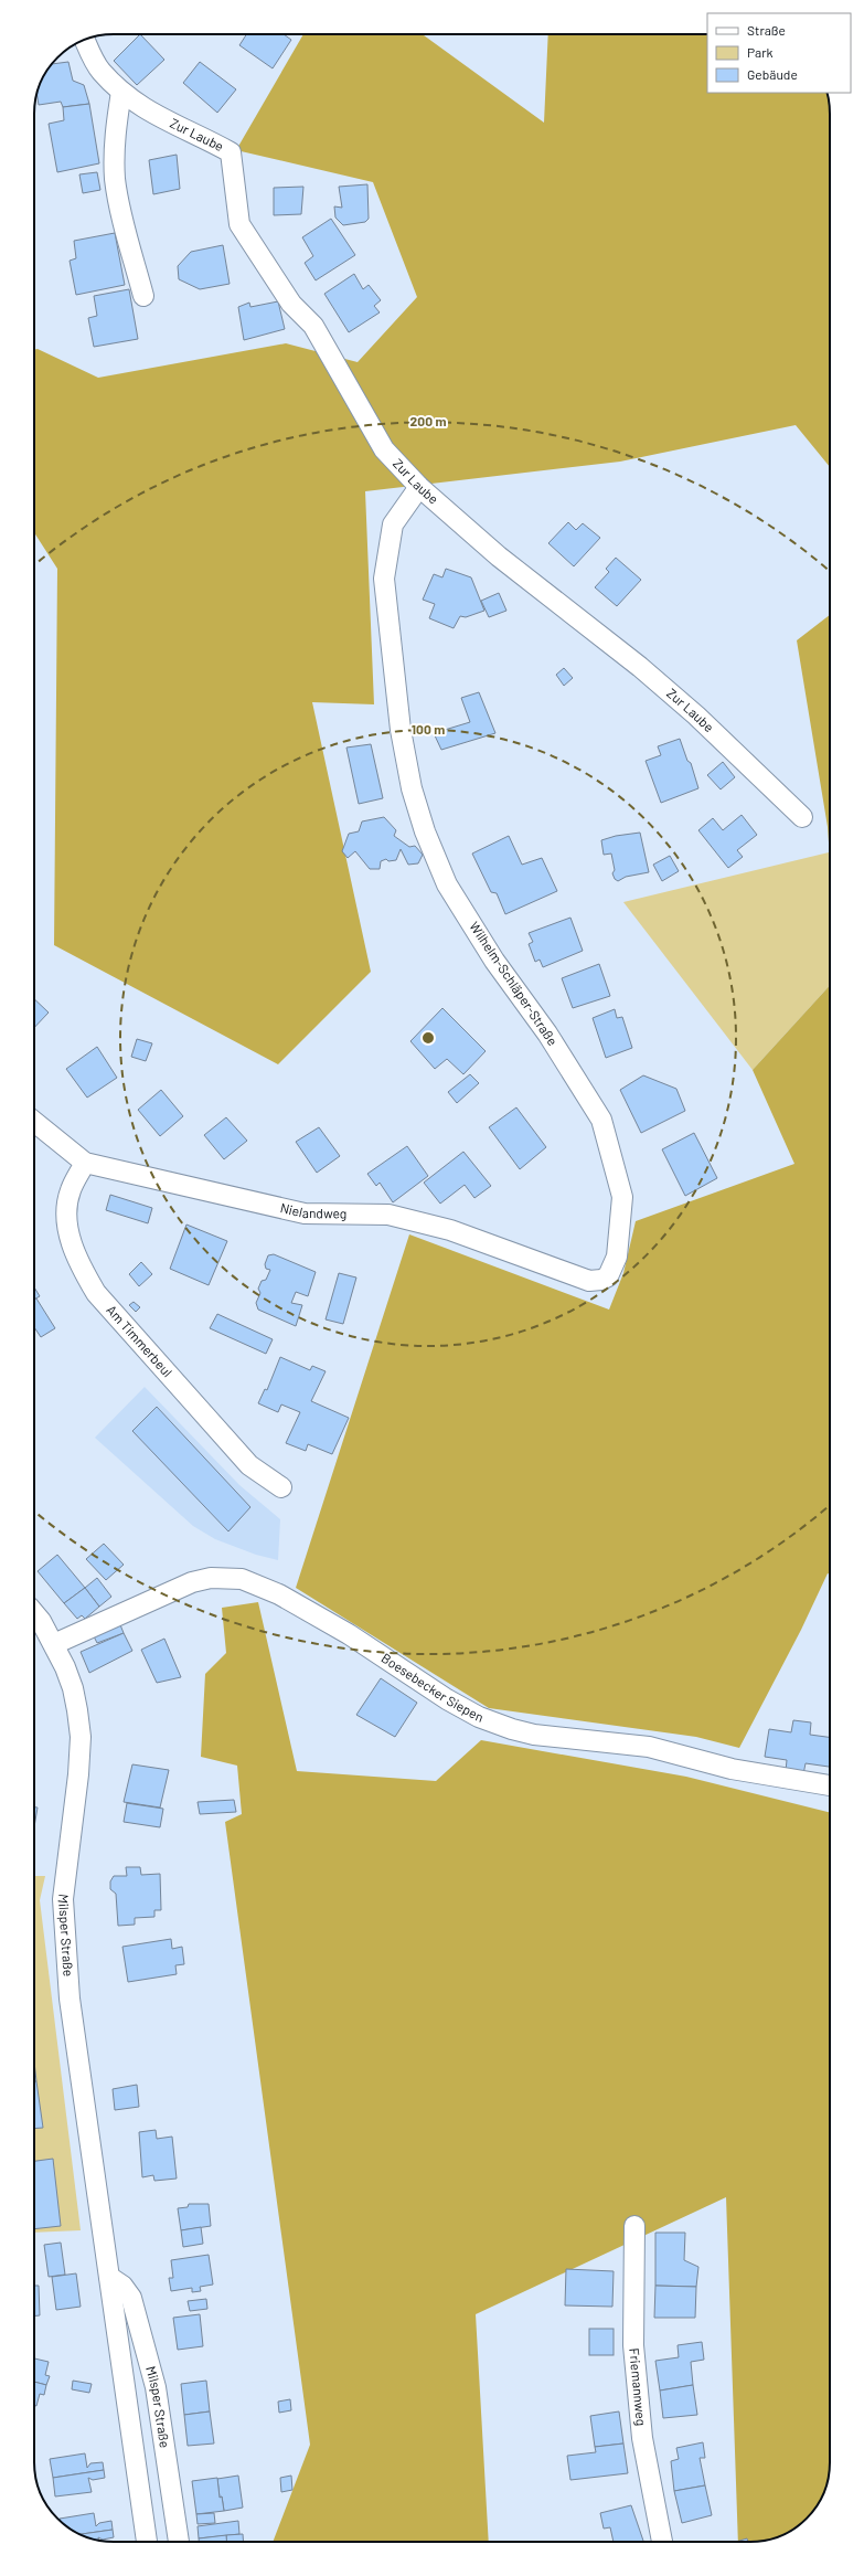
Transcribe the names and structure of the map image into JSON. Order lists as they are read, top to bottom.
{
  "streets": {
    "street": [
      "Zur Laube",
      "Wilhelm-Schläper-Straße",
      "Nielandweg",
      "Am Timmerbeul",
      "Boesebecker Siepen",
      "Milsper Straße",
      "Friemannweg"
    ]
  },
  "crossings": [
    ["Zur Laube", "Wilhelm-Schläper-Straße"],
    ["Wilhelm-Schläper-Straße", "Nielandweg"],
    ["Nielandweg", "Am Timmerbeul"],
    ["Boesebecker Siepen", "Milsper Straße"]
  ],
  "legend": ["Straße", "Park", "Gebäude"],
  "rings": ["200 m", "100 m"]
}
